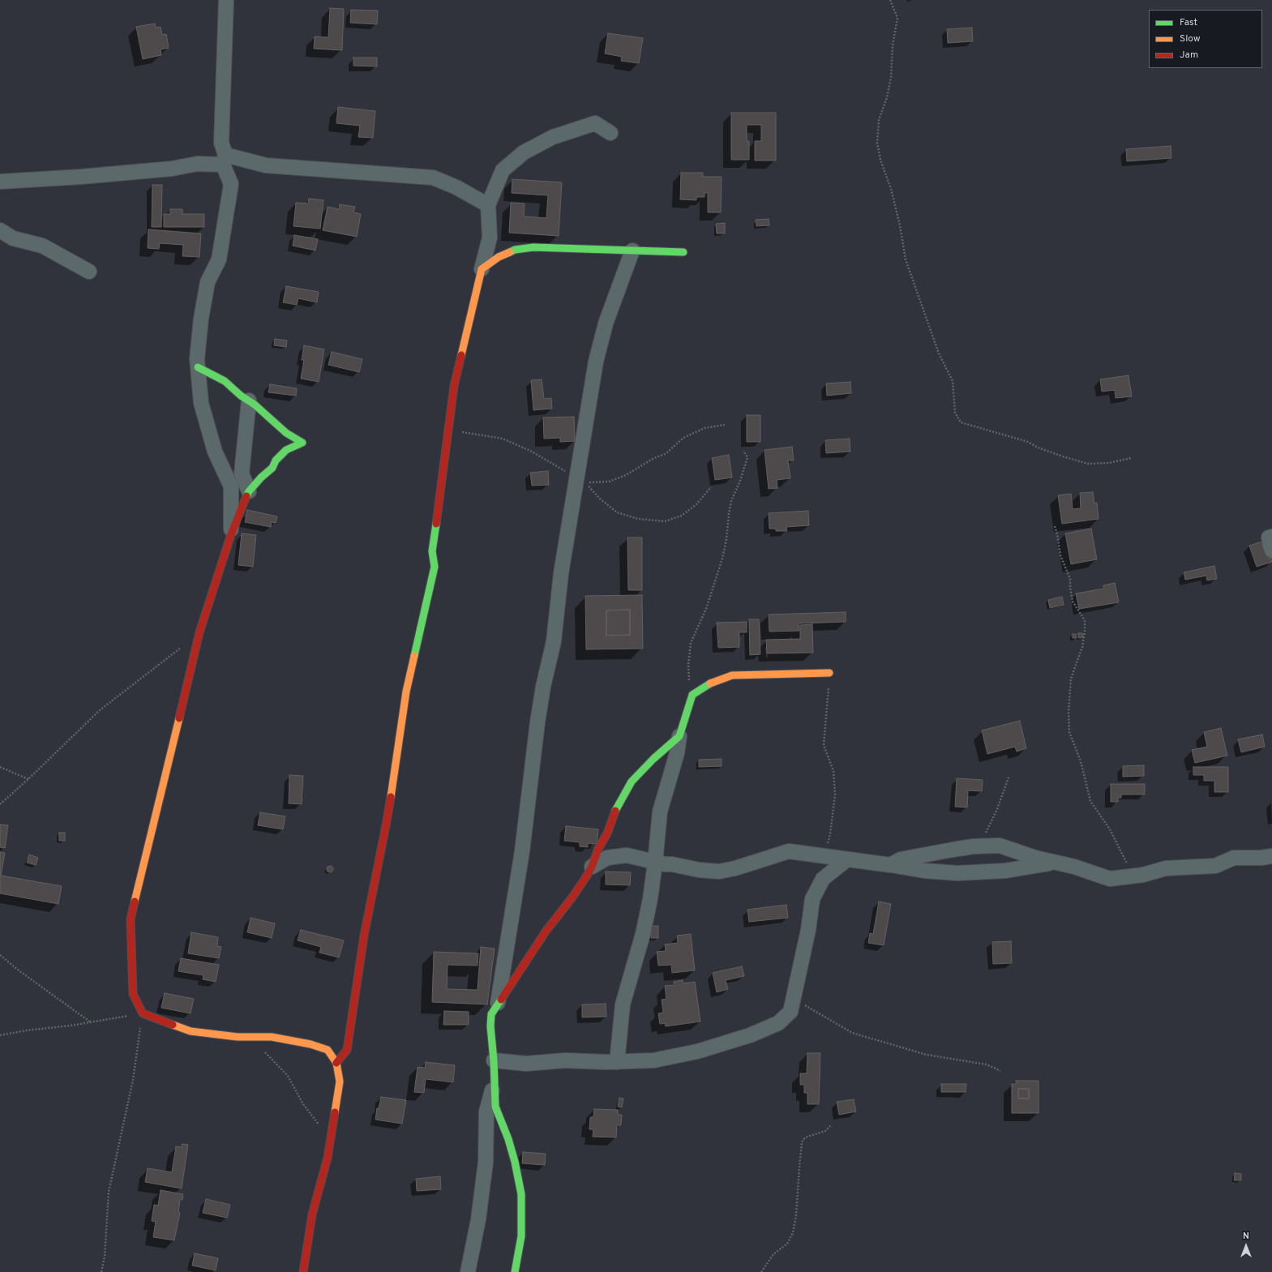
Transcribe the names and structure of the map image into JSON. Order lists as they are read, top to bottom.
{
  "legend": ["Fast", "Slow", "Jam"],
  "north": "top"
}
